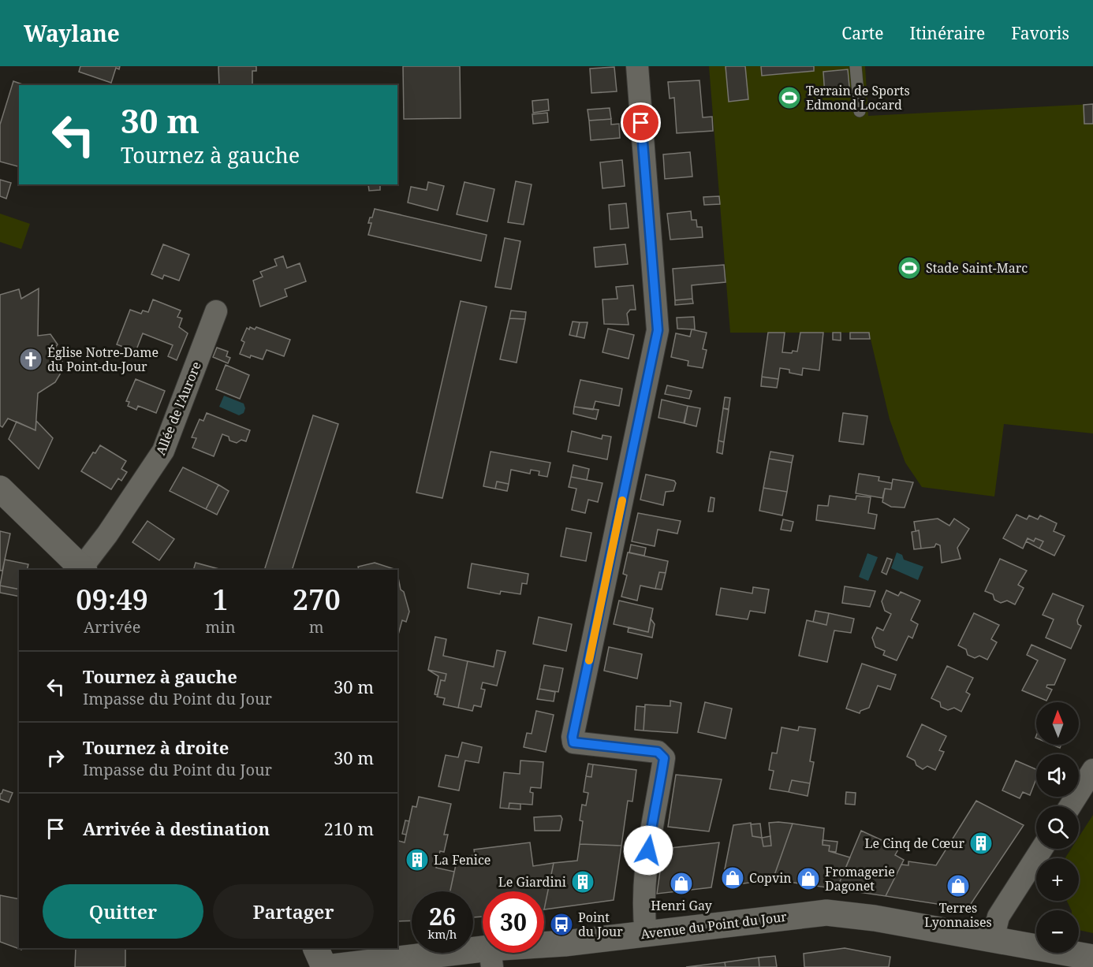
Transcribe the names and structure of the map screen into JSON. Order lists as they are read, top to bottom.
{
  "streets": {
    "main road": ["Avenue du Point du Jour"],
    "street": ["Allée de l'Aurore"]
  },
  "places": {
    "sports": ["Terrain de Sports Edmond Locard", "Stade Saint-Marc"],
    "church": ["Église Notre-Dame du Point-du-Jour"],
    "building": ["Le Cinq de Cœur", "La Fenice", "Le Giardini"],
    "shop": [
      "Copvin",
      "Fromagerie Dagonet",
      "Henri Gay",
      "Terres Lyonnaises"
    ],
    "bus stop": ["Point du Jour"]
  },
  "north": "top",
  "page": {
    "header": "Waylane",
    "nav": ["Carte", "Itinéraire", "Favoris"],
    "turn": ["30 m", "Tournez à gauche"],
    "eta": [
      "09:49",
      "Arrivée",
      "1",
      "min",
      "270",
      "m"
    ],
    "list": [
      {
        "name": "Tournez à gauche",
        "note": "Impasse du Point du Jour",
        "value": "30 m"
      },
      {
        "name": "Tournez à droite",
        "note": "Impasse du Point du Jour",
        "value": "30 m"
      },
      {
        "name": "Arrivée à destination",
        "value": "210 m"
      }
    ],
    "map_buttons": ["+", "−"],
    "buttons": ["Quitter", "Partager"],
    "speed": "26 km/h",
    "limit": "30"
  }
}
